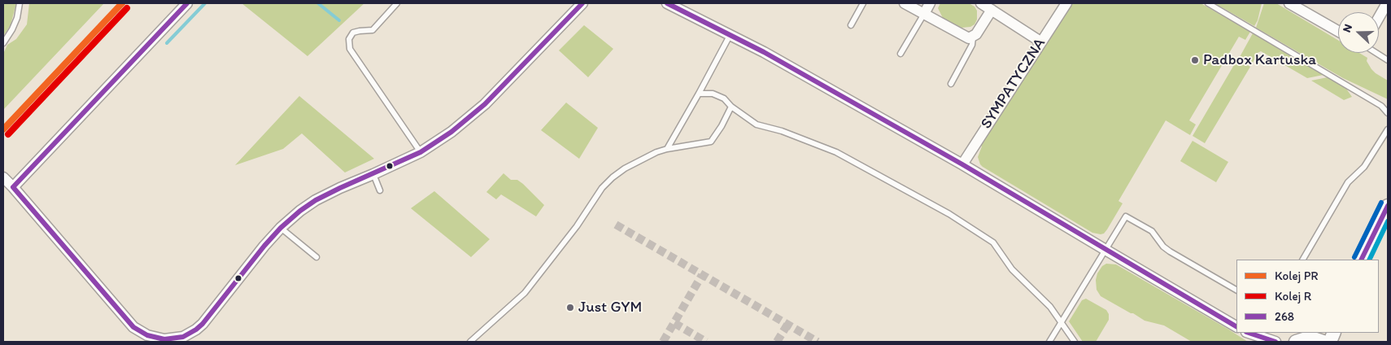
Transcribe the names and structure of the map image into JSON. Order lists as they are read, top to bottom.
{
  "streets": {
    "street": ["SYMPATYCZNA"]
  },
  "places": ["Padbox Kartuska", "Just GYM"],
  "lines": ["rail line PR", "transit line 268", "rail line R"],
  "legend": ["Kolej PR", "Kolej R", "268"],
  "north": "left"
}
